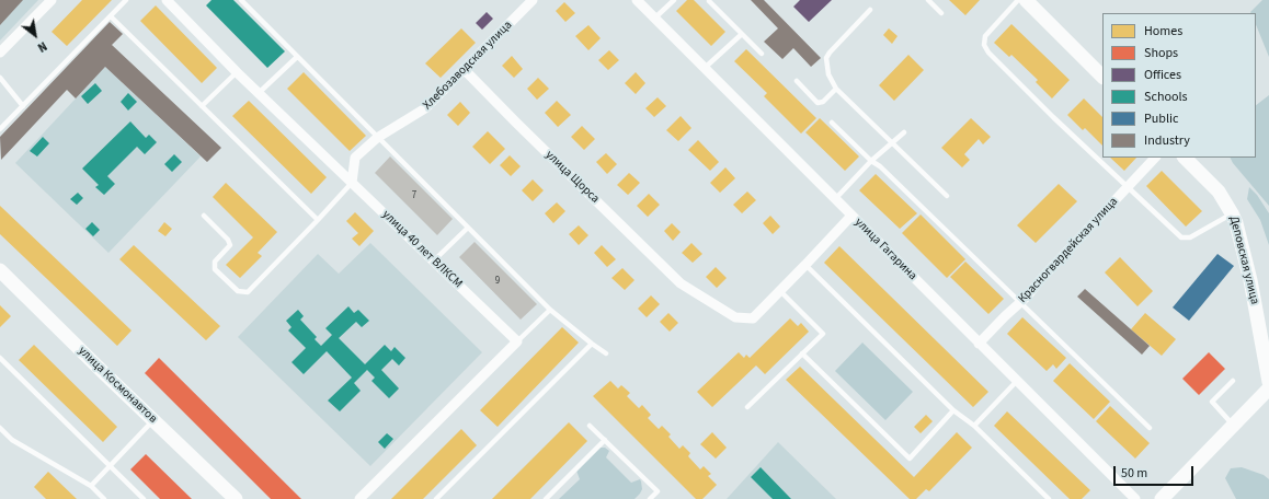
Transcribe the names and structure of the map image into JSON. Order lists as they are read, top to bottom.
{
  "streets": {
    "street": [
      "Хлебозаводская улица",
      "улица Щорса",
      "улица 40 лет ВЛКСМ",
      "улица Гагарина",
      "Красногвардейская улица",
      "Деповская улица",
      "улица Космонавтов"
    ]
  },
  "crossings": [
    ["Хлебозаводская улица", "улица Щорса"],
    ["Хлебозаводская улица", "улица 40 лет ВЛКСМ"],
    ["улица Щорса", "улица Гагарина"],
    ["улица Гагарина", "Красногвардейская улица"]
  ],
  "house_numbers": ["7", "9"],
  "legend": [
    "Homes",
    "Shops",
    "Offices",
    "Schools",
    "Public",
    "Industry"
  ],
  "scale_bar": "50 m",
  "north": "bottom right"
}
